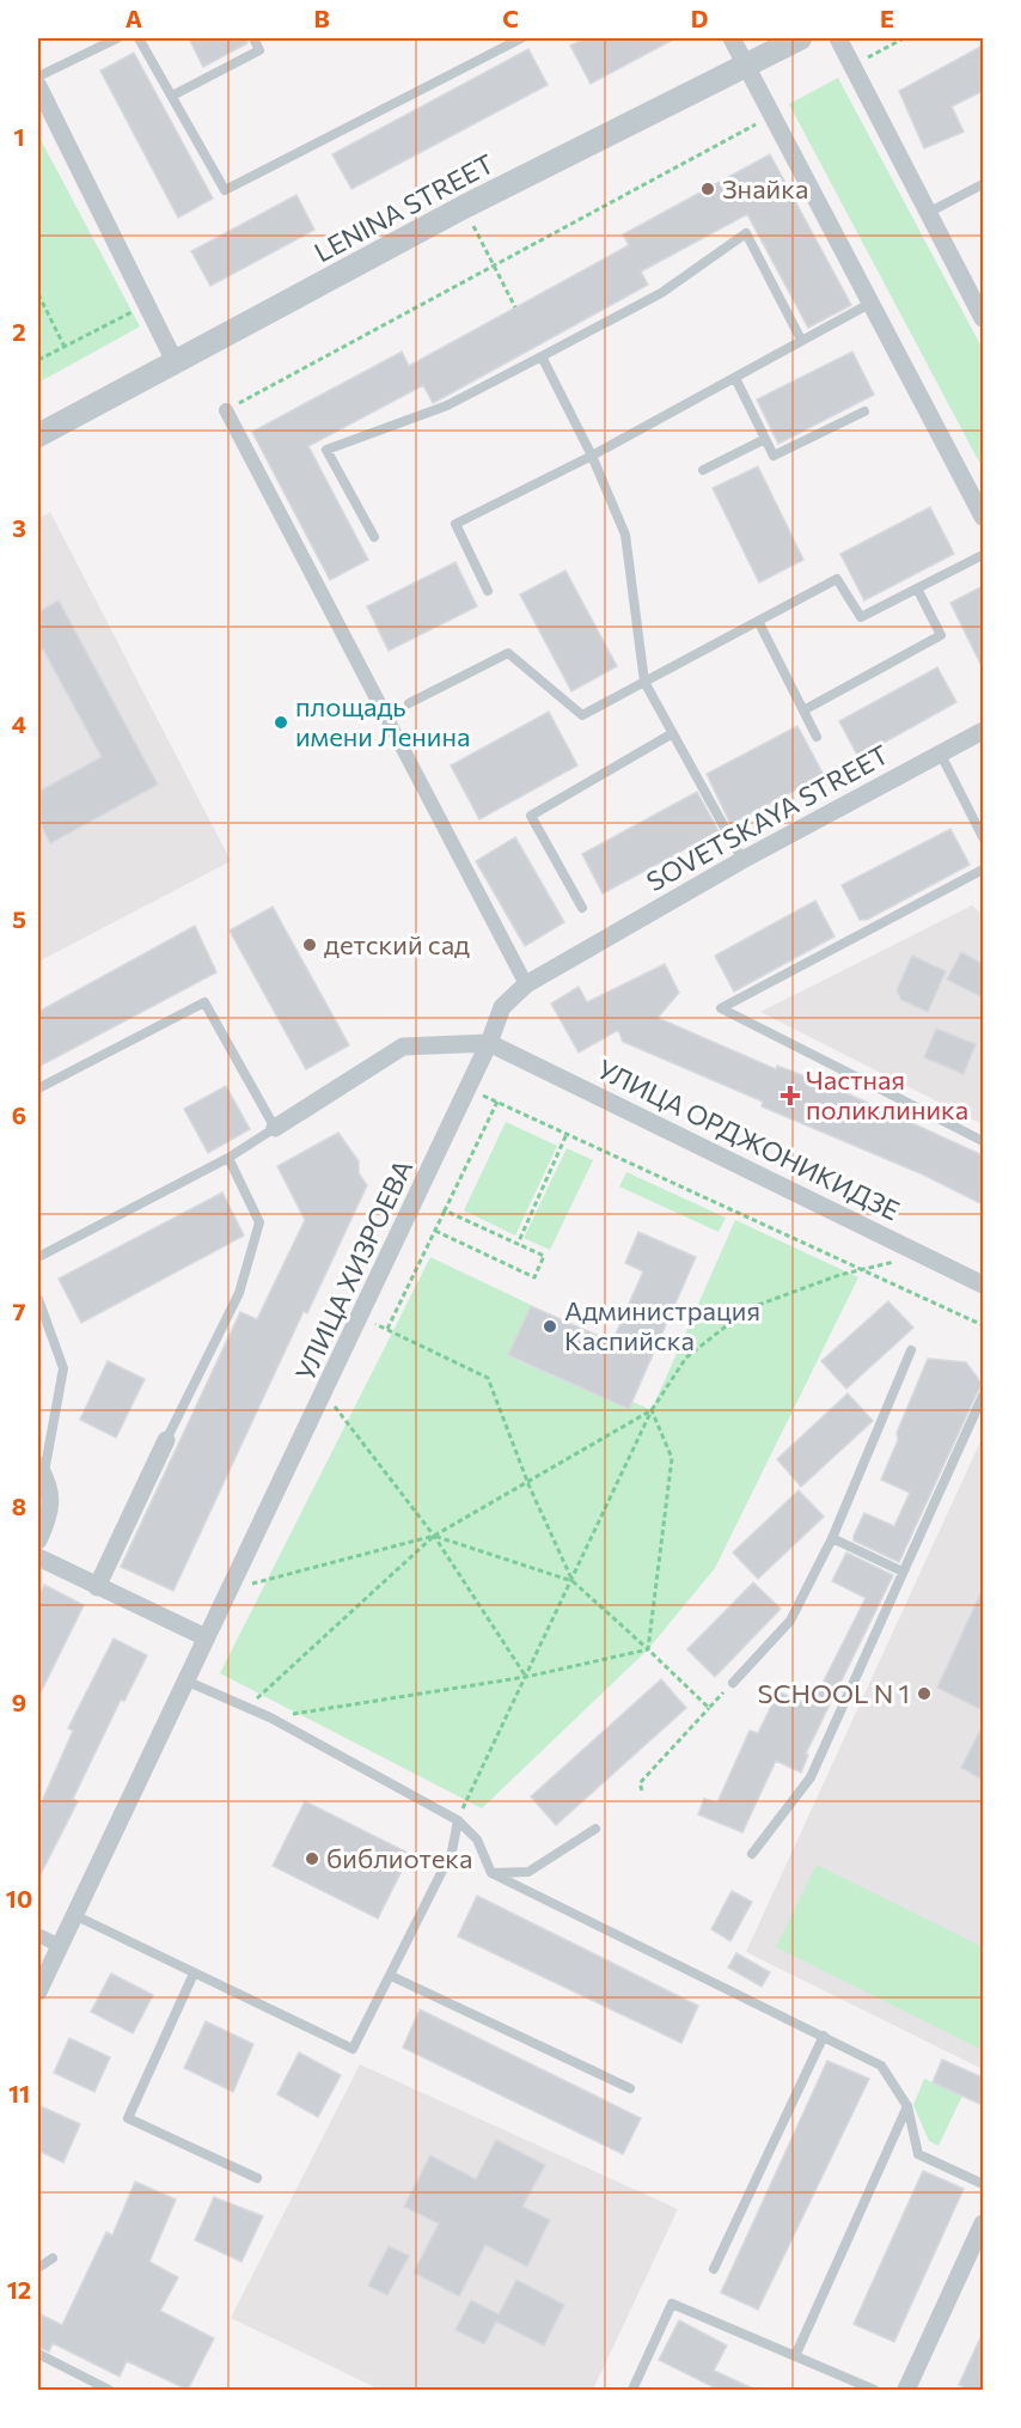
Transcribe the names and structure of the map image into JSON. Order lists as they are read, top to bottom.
{
  "streets": {
    "street": [
      "LENINA STREET",
      "SOVETSKAYA STREET",
      "УЛИЦА ОРДЖОНИКИДЗЕ",
      "УЛИЦА ХИЗРОЕВА"
    ]
  },
  "crossings": [
    ["SOVETSKAYA STREET", "УЛИЦА ХИЗРОЕВА"],
    ["УЛИЦА ОРДЖОНИКИДЗЕ", "УЛИЦА ХИЗРОЕВА"]
  ],
  "places": {
    "other": [
      "Знайка",
      "площадь имени Ленина",
      "детский сад",
      "Администрация Каспийска",
      "SCHOOL N 1",
      "библиотека"
    ],
    "health": ["Частная поликлиника"]
  },
  "grid": {
    "columns": [
      "A",
      "B",
      "C",
      "D",
      "E"
    ],
    "rows": [
      "1",
      "2",
      "3",
      "4",
      "5",
      "6",
      "7",
      "8",
      "9",
      "10",
      "11",
      "12"
    ]
  }
}
